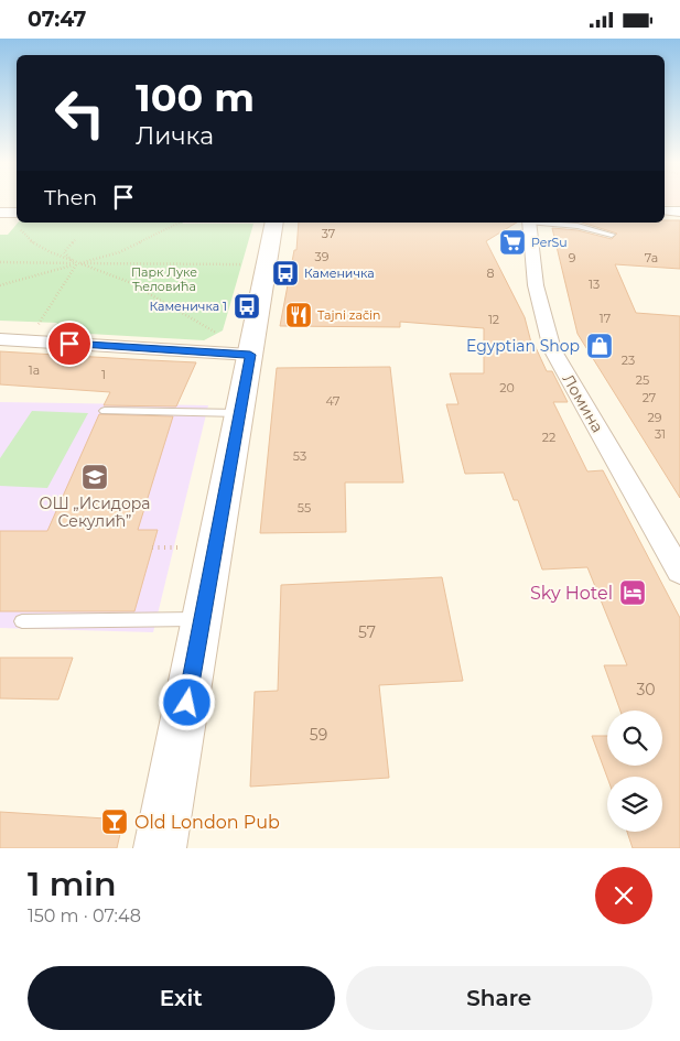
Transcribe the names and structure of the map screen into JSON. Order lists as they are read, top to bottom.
{
  "streets": {
    "street": ["Ломина"]
  },
  "parks": ["Парк Луке Ћеловића"],
  "places": {
    "supermarket": ["PerSu"],
    "bus stop": ["Каменичка", "Каменичка 1"],
    "restaurant": ["Tajni začin"],
    "shop": ["Egyptian Shop"],
    "school or university": ["ОШ „Исидора Секулић”"],
    "hotel": ["Sky Hotel"],
    "bar": ["Old London Pub"]
  },
  "house_numbers": [
    "37",
    "39",
    "9",
    "7a",
    "8",
    "13",
    "17",
    "12",
    "23",
    "1a",
    "1",
    "25",
    "20",
    "27",
    "47",
    "29",
    "31",
    "22",
    "53",
    "55",
    "57",
    "30",
    "59"
  ],
  "page": {
    "status": "07:47",
    "turn": ["100 m", "Личка"],
    "then": "Then",
    "heading": ["1 min", "150 m · 07:48"],
    "buttons": ["Exit", "Share"]
  }
}
